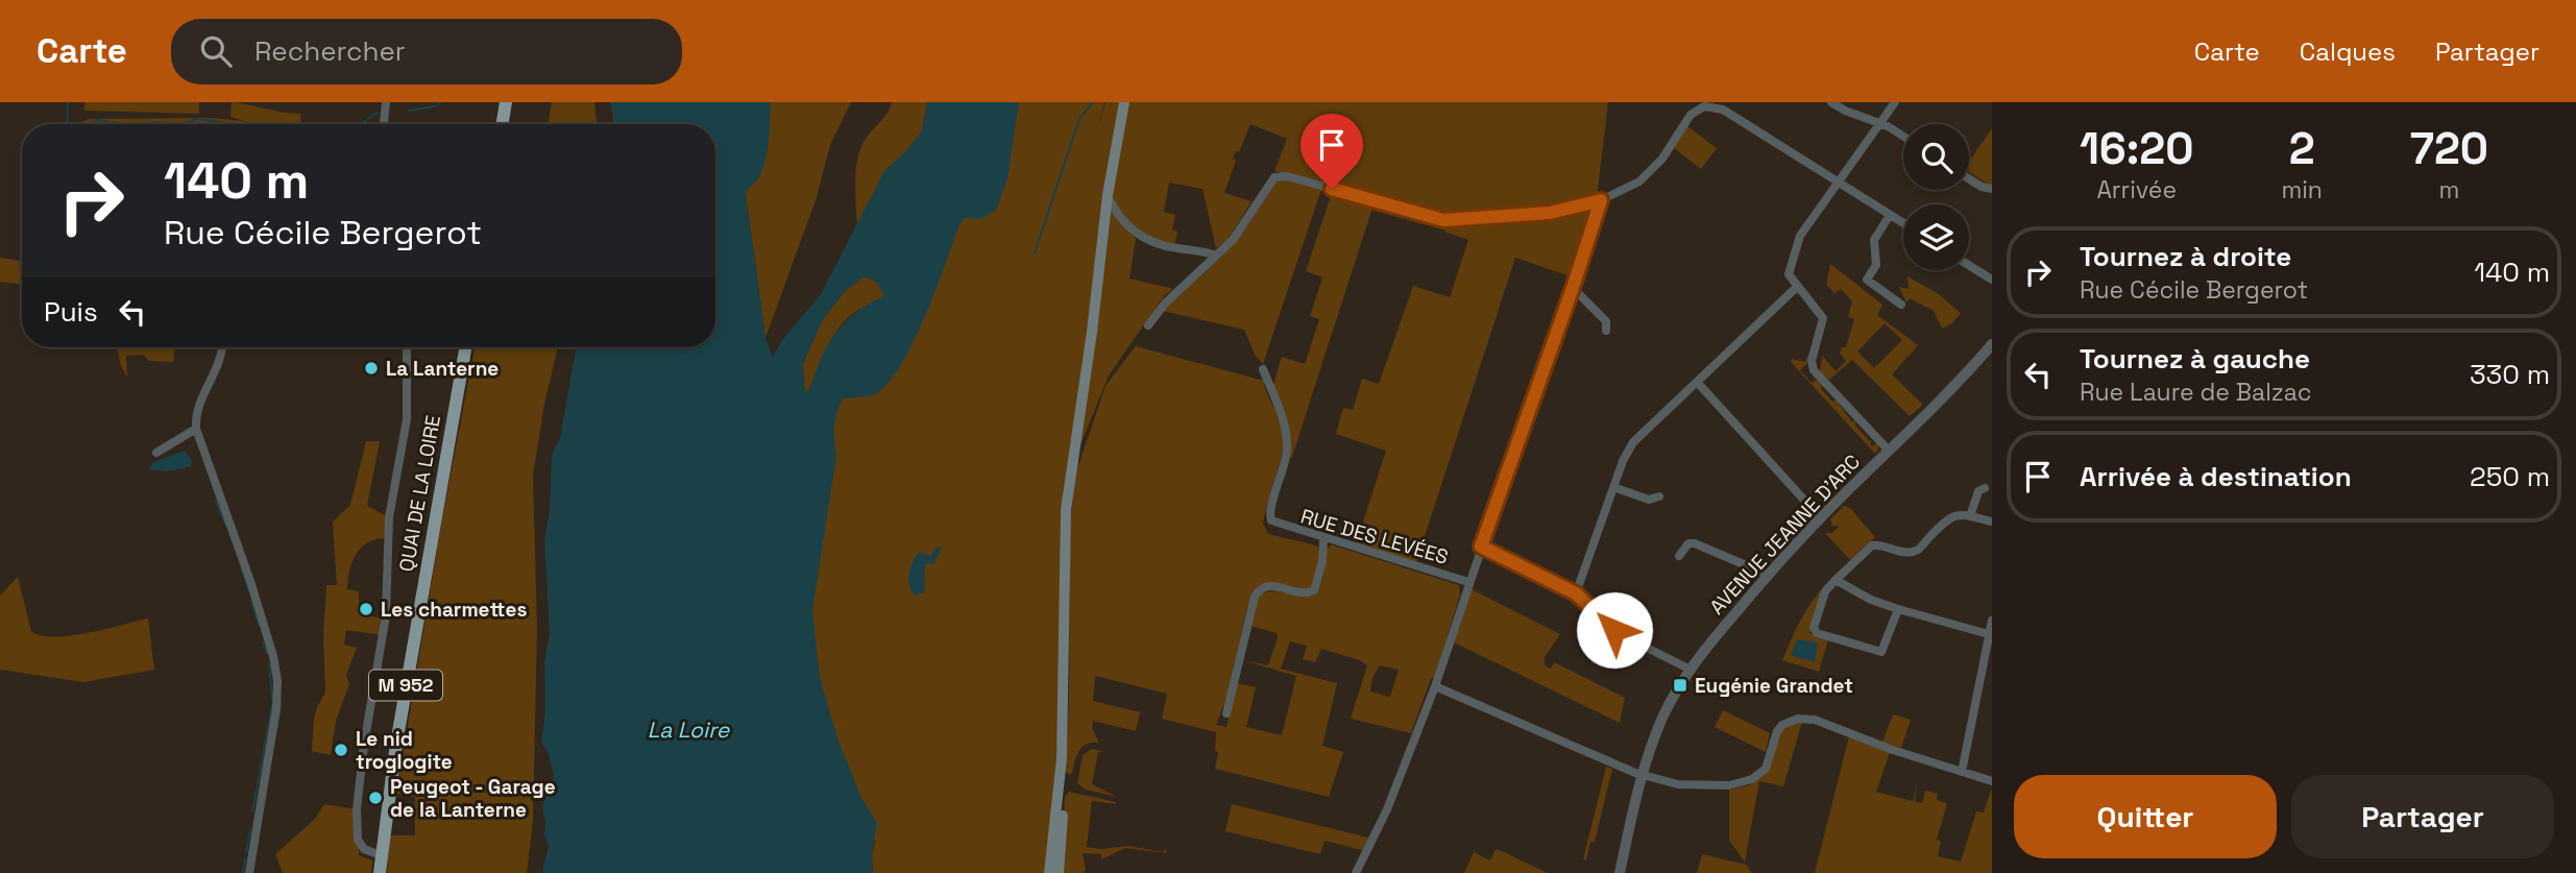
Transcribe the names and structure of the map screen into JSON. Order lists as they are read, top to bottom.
{
  "streets": {
    "main road": ["QUAI DE LA LOIRE", "M 952"],
    "street": ["AVENUE JEANNE D'ARC", "RUE DES LEVÉES"]
  },
  "water": ["La Loire"],
  "places": {
    "other": [
      "La Lanterne",
      "Les charmettes",
      "Le nid troglogite",
      "Peugeot - Garage de la Lanterne"
    ],
    "transit": ["Eugénie Grandet"]
  },
  "page": {
    "header": "Carte",
    "search": "Rechercher",
    "nav": ["Carte", "Calques", "Partager"],
    "eta": [
      "16:20",
      "Arrivée",
      "2",
      "min",
      "720",
      "m"
    ],
    "turn": ["140 m", "Rue Cécile Bergerot"],
    "list": [
      {
        "name": "Tournez à droite",
        "note": "Rue Cécile Bergerot",
        "value": "140 m"
      },
      {
        "name": "Tournez à gauche",
        "note": "Rue Laure de Balzac",
        "value": "330 m"
      },
      {
        "name": "Arrivée à destination",
        "value": "250 m"
      }
    ],
    "then": "Puis",
    "buttons": ["Quitter", "Partager"]
  }
}
